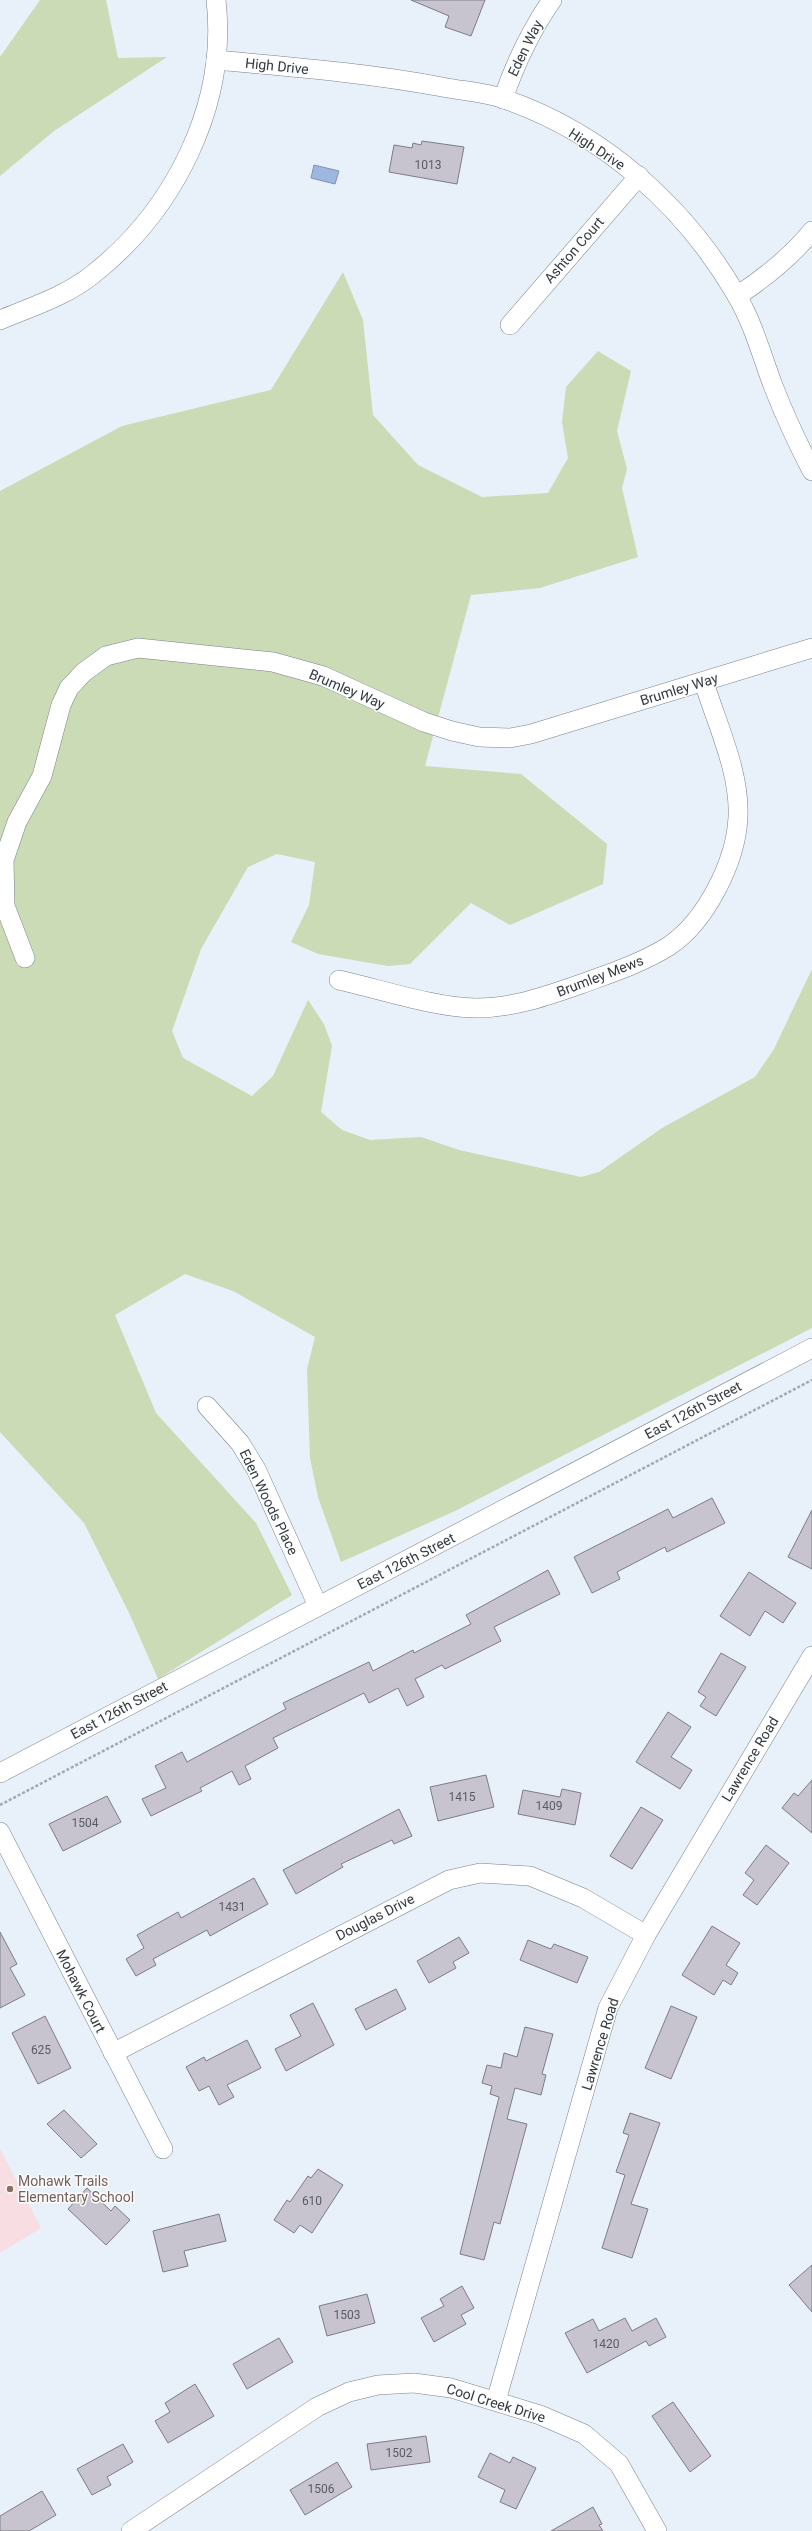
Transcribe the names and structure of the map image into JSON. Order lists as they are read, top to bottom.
{
  "streets": {
    "street": [
      "Eden Way",
      "High Drive",
      "Ashton Court",
      "Brumley Way",
      "Brumley Mews",
      "East 126th Street",
      "Eden Woods Place",
      "Lawrence Road",
      "Douglas Drive",
      "Mohawk Court",
      "Cool Creek Drive"
    ]
  },
  "crossings": [
    ["Eden Way", "High Drive"],
    ["High Drive", "Ashton Court"],
    ["Brumley Way", "Brumley Mews"],
    ["East 126th Street", "Eden Woods Place"],
    ["Lawrence Road", "Douglas Drive"],
    ["Lawrence Road", "Cool Creek Drive"],
    ["Douglas Drive", "Mohawk Court"]
  ],
  "places": ["Mohawk Trails Elementary School"],
  "house_numbers": [
    "1013",
    "1415",
    "1409",
    "1504",
    "1431",
    "625",
    "610",
    "1503",
    "1420",
    "1502",
    "1506"
  ]
}
